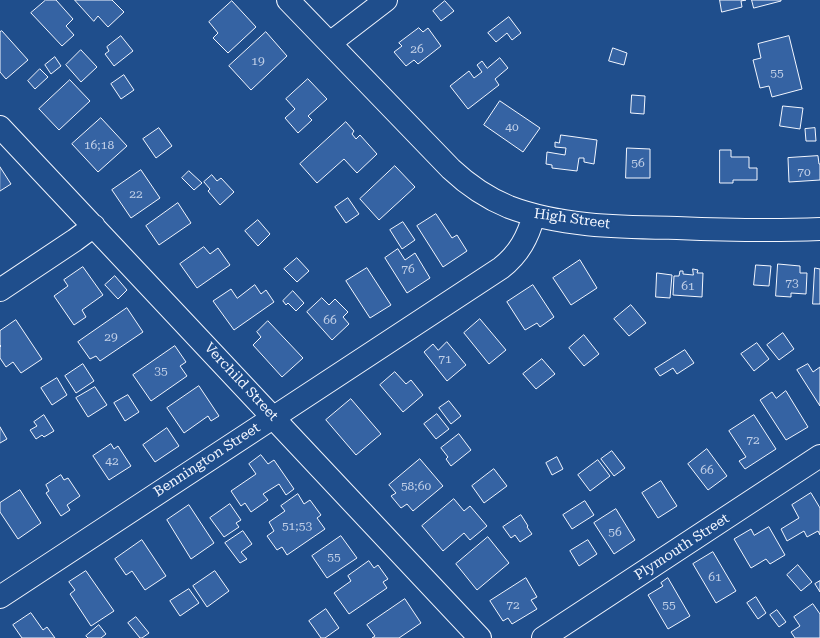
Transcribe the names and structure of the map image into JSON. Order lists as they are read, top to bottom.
{
  "streets": {
    "street": [
      "High Street",
      "Verchild Street",
      "Bennington Street",
      "Plymouth Street"
    ]
  },
  "crossings": [
    ["High Street", "Bennington Street"],
    ["Verchild Street", "Bennington Street"]
  ],
  "house_numbers": [
    "26",
    "19",
    "55",
    "40",
    "16;18",
    "56",
    "70",
    "22",
    "76",
    "73",
    "61",
    "66",
    "29",
    "71",
    "35",
    "72",
    "42",
    "66",
    "58;60",
    "51;53",
    "56",
    "55",
    "61",
    "72",
    "55"
  ]
}
